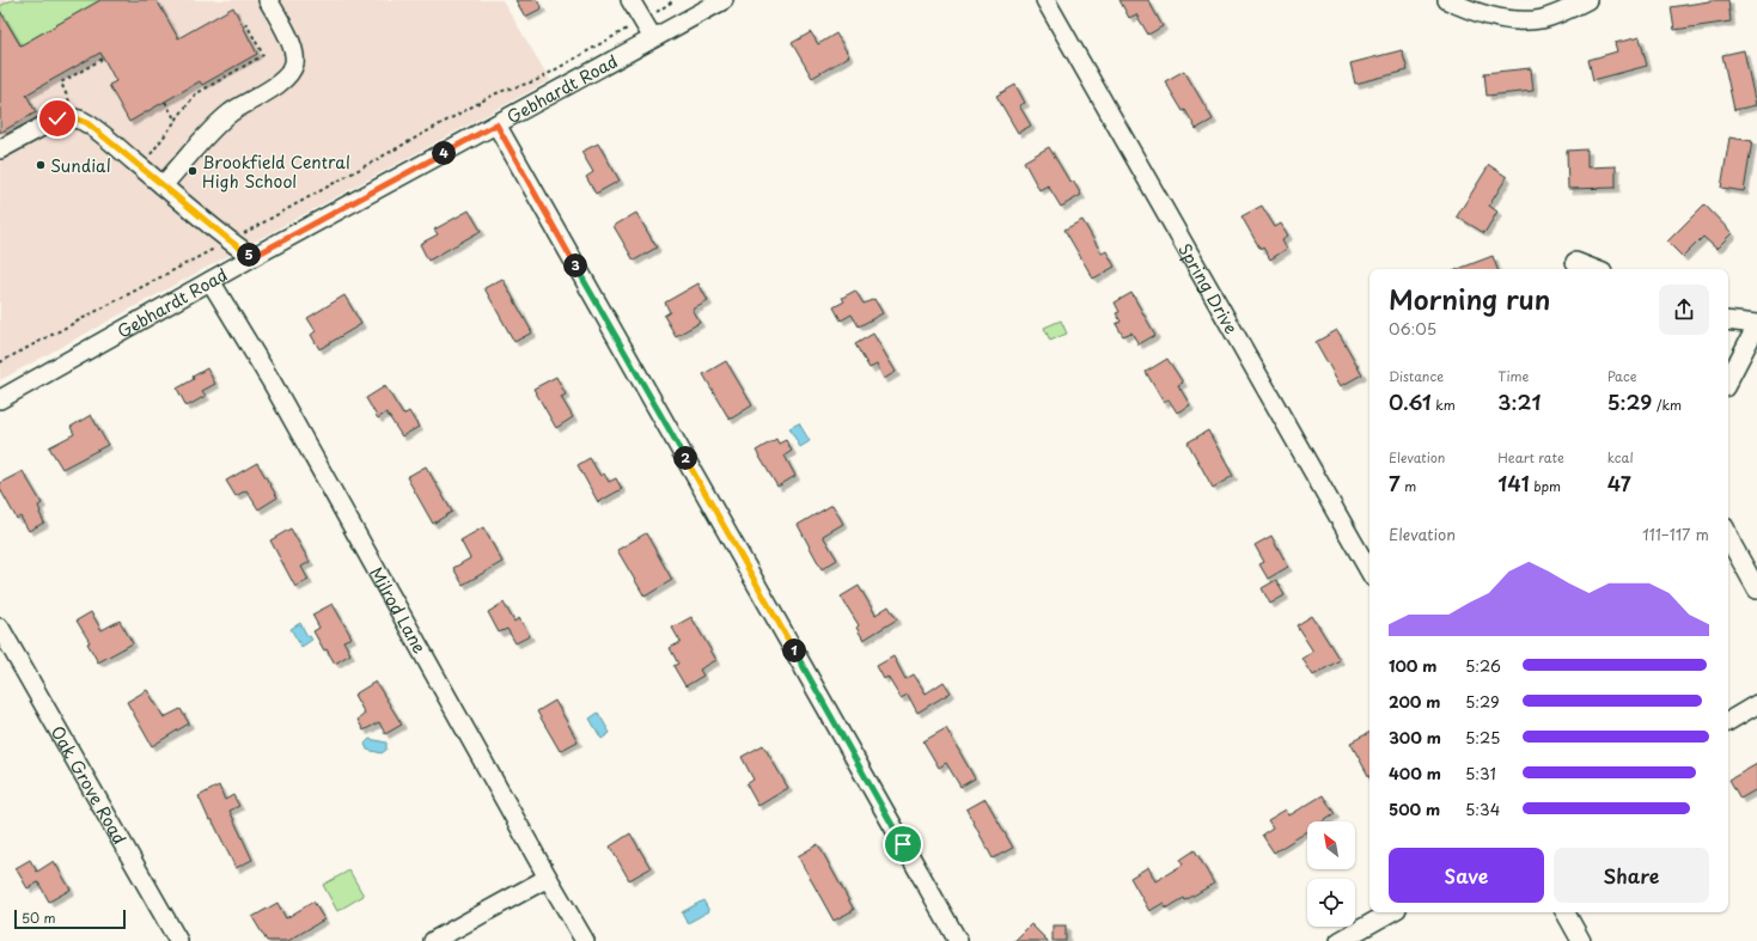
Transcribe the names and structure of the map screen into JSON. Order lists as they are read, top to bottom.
{
  "streets": {
    "street": [
      "Gebhardt Road",
      "Spring Drive",
      "Milrod Lane",
      "Oak Grove Road"
    ]
  },
  "crossings": [
    ["Gebhardt Road", "Milrod Lane"]
  ],
  "places": ["Sundial", "Brookfield Central High School"],
  "scale_bar": "50 m",
  "north": "top left",
  "page": {
    "pins": [
      "4",
      "5",
      "3",
      "2",
      "1"
    ],
    "heading": ["Morning run", "06:05"],
    "stats": [
      ["Distance", "0.61 km"],
      ["Time", "3:21"],
      ["Pace", "5:29 /km"],
      ["Elevation", "7 m"],
      ["Heart rate", "141 bpm"],
      ["kcal", "47"]
    ],
    "chart": ["Elevation", "111–117 m"],
    "list": [
      {
        "name": "100 m",
        "note": "5:26"
      },
      {
        "name": "200 m",
        "note": "5:29"
      },
      {
        "name": "300 m",
        "note": "5:25"
      },
      {
        "name": "400 m",
        "note": "5:31"
      },
      {
        "name": "500 m",
        "note": "5:34"
      }
    ],
    "buttons": ["Save", "Share"],
    "scale": "50 m"
  }
}
